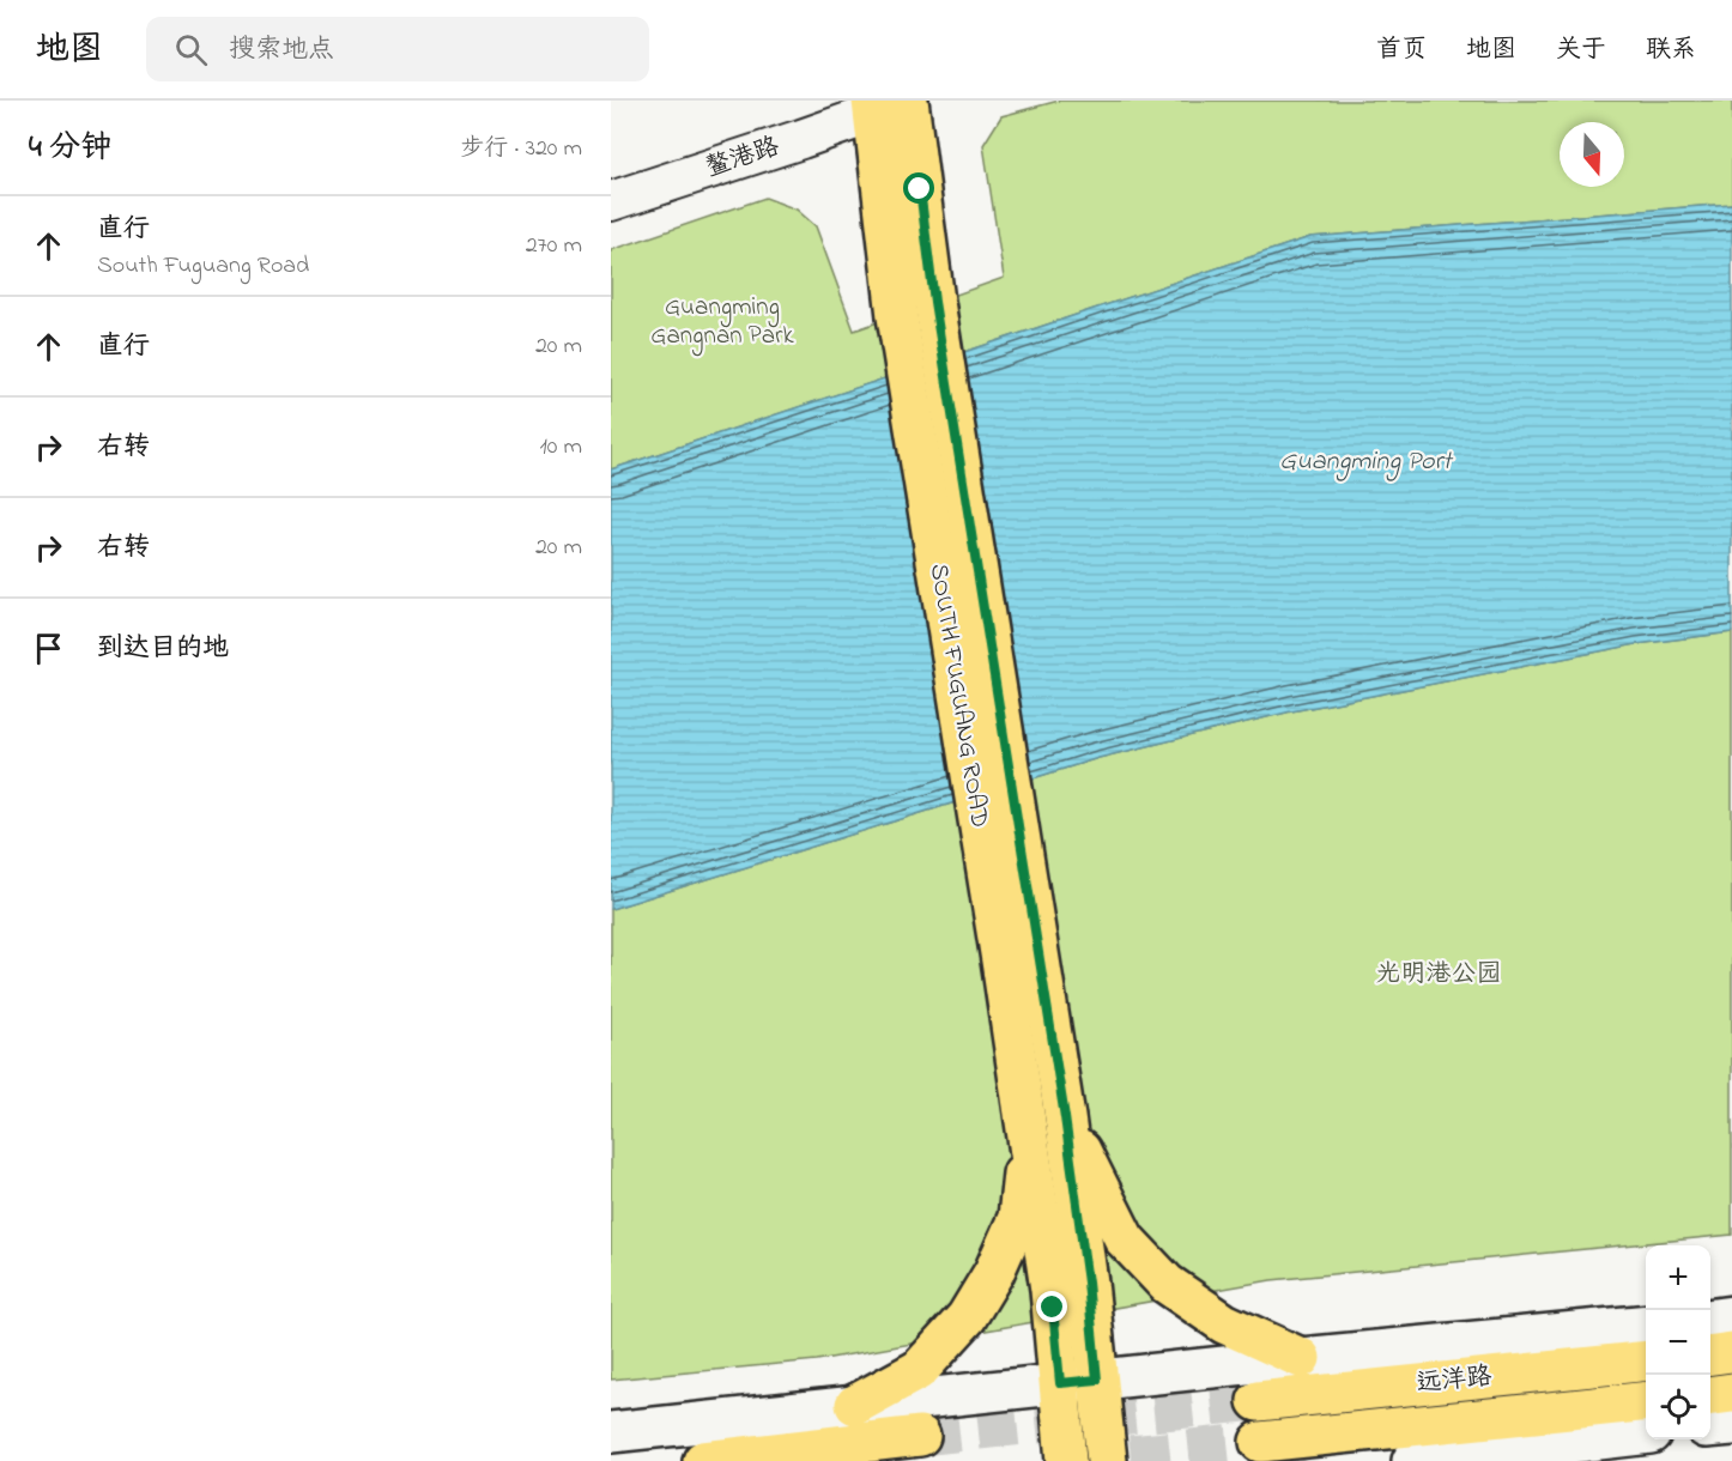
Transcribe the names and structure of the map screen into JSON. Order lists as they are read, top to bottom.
{
  "streets": {
    "main road": ["SOUTH FUGUANG ROAD", "远洋路"],
    "street": ["鳌港路"]
  },
  "crossings": [
    ["鳌港路", "SOUTH FUGUANG ROAD"]
  ],
  "water": ["Guangming Port"],
  "parks": ["Guangming Gangnan Park", "光明港公园"],
  "north": "bottom",
  "page": {
    "header": "地图",
    "search": "搜索地点",
    "nav": [
      "首页",
      "地图",
      "关于",
      "联系"
    ],
    "heading": ["4 分钟", "步行 · 320 m"],
    "list": [
      ["直行", "South Fuguang Road", "270 m"],
      ["直行", "20 m"],
      ["右转", "10 m"],
      ["右转", "20 m"],
      "到达目的地"
    ],
    "map_buttons": ["+", "−"]
  }
}
